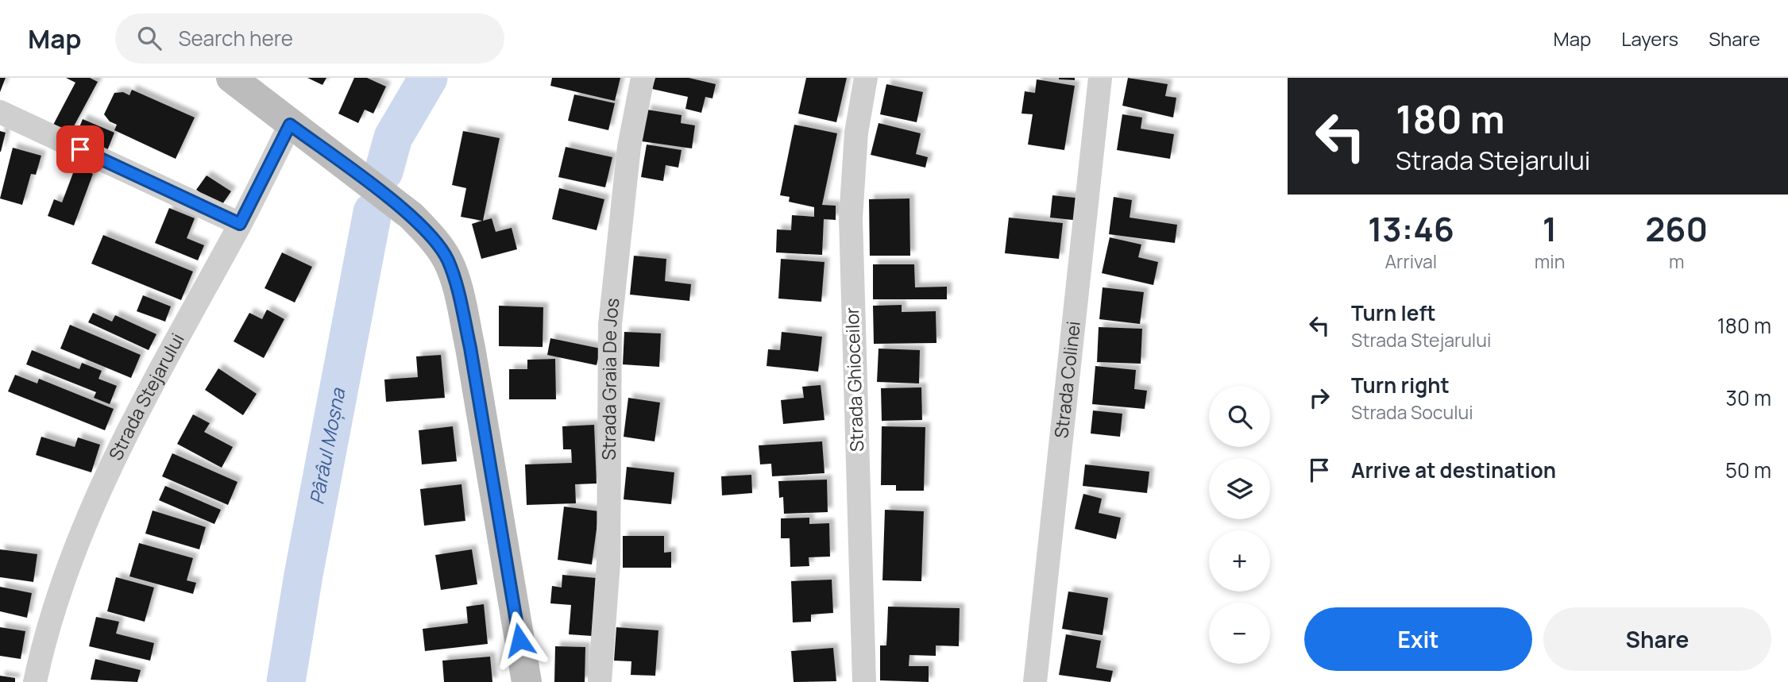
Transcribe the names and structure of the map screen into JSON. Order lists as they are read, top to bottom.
{
  "streets": {
    "street": [
      "Strada Graia De Jos",
      "Strada Ghioceilor",
      "Strada Colinei",
      "Strada Stejarului"
    ]
  },
  "water": ["Pârâul Moșna"],
  "page": {
    "header": "Map",
    "search": "Search here",
    "nav": ["Map", "Layers", "Share"],
    "turn": ["180 m", "Strada Stejarului"],
    "eta": [
      "13:46",
      "Arrival",
      "1",
      "min",
      "260",
      "m"
    ],
    "list": [
      {
        "name": "Turn left",
        "note": "Strada Stejarului",
        "value": "180 m"
      },
      {
        "name": "Turn right",
        "note": "Strada Socului",
        "value": "30 m"
      },
      {
        "name": "Arrive at destination",
        "value": "50 m"
      }
    ],
    "map_buttons": ["+", "−"],
    "buttons": ["Exit", "Share"]
  }
}
